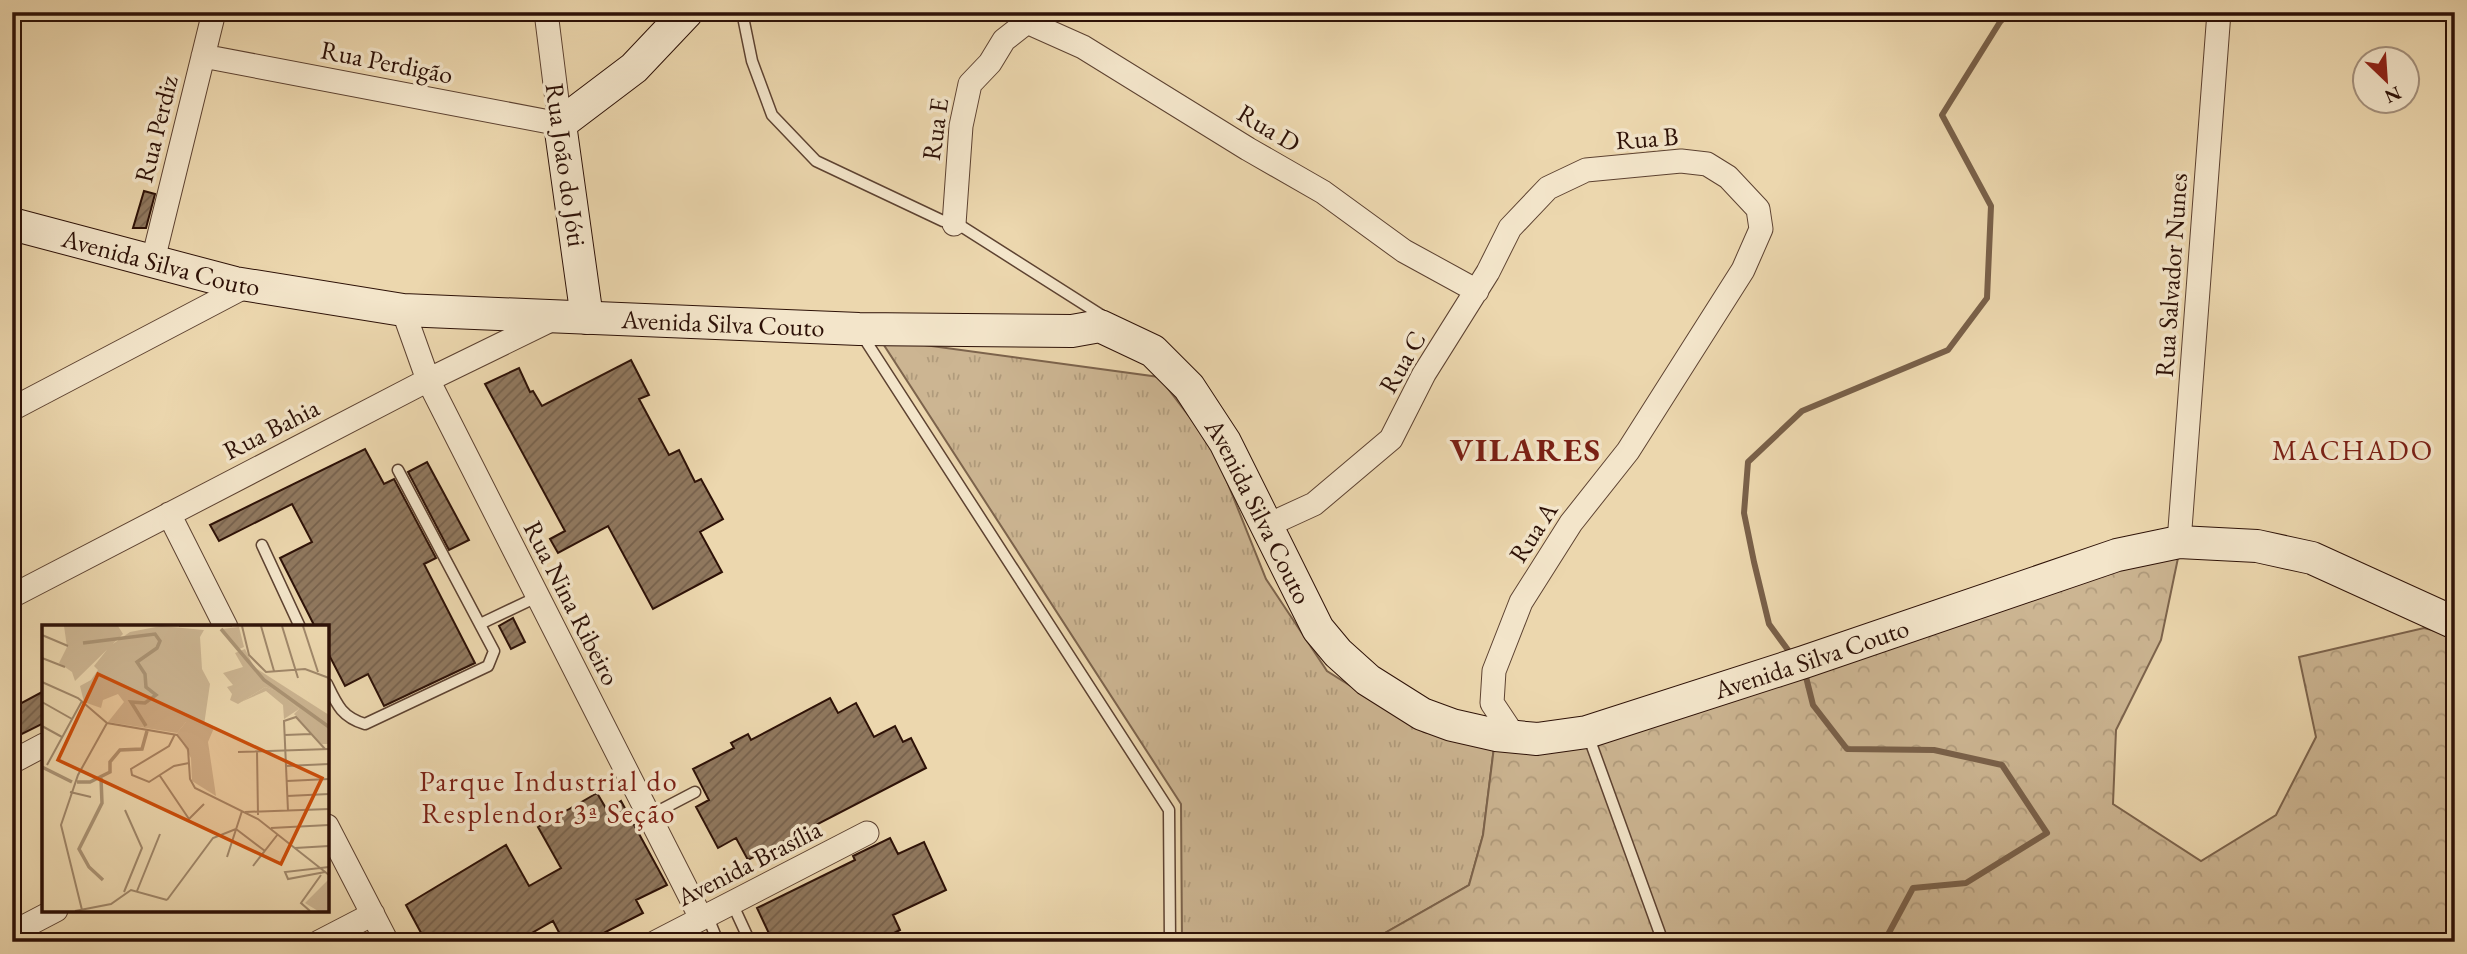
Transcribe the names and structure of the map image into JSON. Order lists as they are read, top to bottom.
{
  "streets": {
    "main road": ["Rua João do Jóti", "Avenida Silva Couto"],
    "street": [
      "Rua Perdigão",
      "Rua D",
      "Rua Perdiz",
      "Rua E",
      "Rua B",
      "Rua Salvador Nunes",
      "Rua C",
      "Rua Bahia",
      "Rua A",
      "Rua Nina Ribeiro",
      "Avenida Brasília"
    ]
  },
  "crossings": [
    ["Rua Perdigão", "Rua Perdiz"],
    ["Rua Perdigão", "Rua João do Jóti"],
    ["Rua D", "Rua E"],
    ["Rua D", "Rua C"],
    ["Rua Perdiz", "Avenida Silva Couto"],
    ["Rua B", "Rua C"],
    ["Rua B", "Rua A"],
    ["Rua João do Jóti", "Avenida Silva Couto"],
    ["Rua João do Jóti", "Rua Bahia"],
    ["Avenida Silva Couto", "Rua Salvador Nunes"],
    ["Avenida Silva Couto", "Rua C"],
    ["Avenida Silva Couto", "Rua Bahia"],
    ["Avenida Silva Couto", "Rua A"],
    ["Avenida Silva Couto", "Rua Nina Ribeiro"],
    ["Rua Bahia", "Rua Nina Ribeiro"],
    ["Rua Nina Ribeiro", "Avenida Brasília"]
  ],
  "districts": ["VILARES", "MACHADO", "Parque Industrial do Resplendor 3ª Seção"],
  "north": "bottom right"
}
